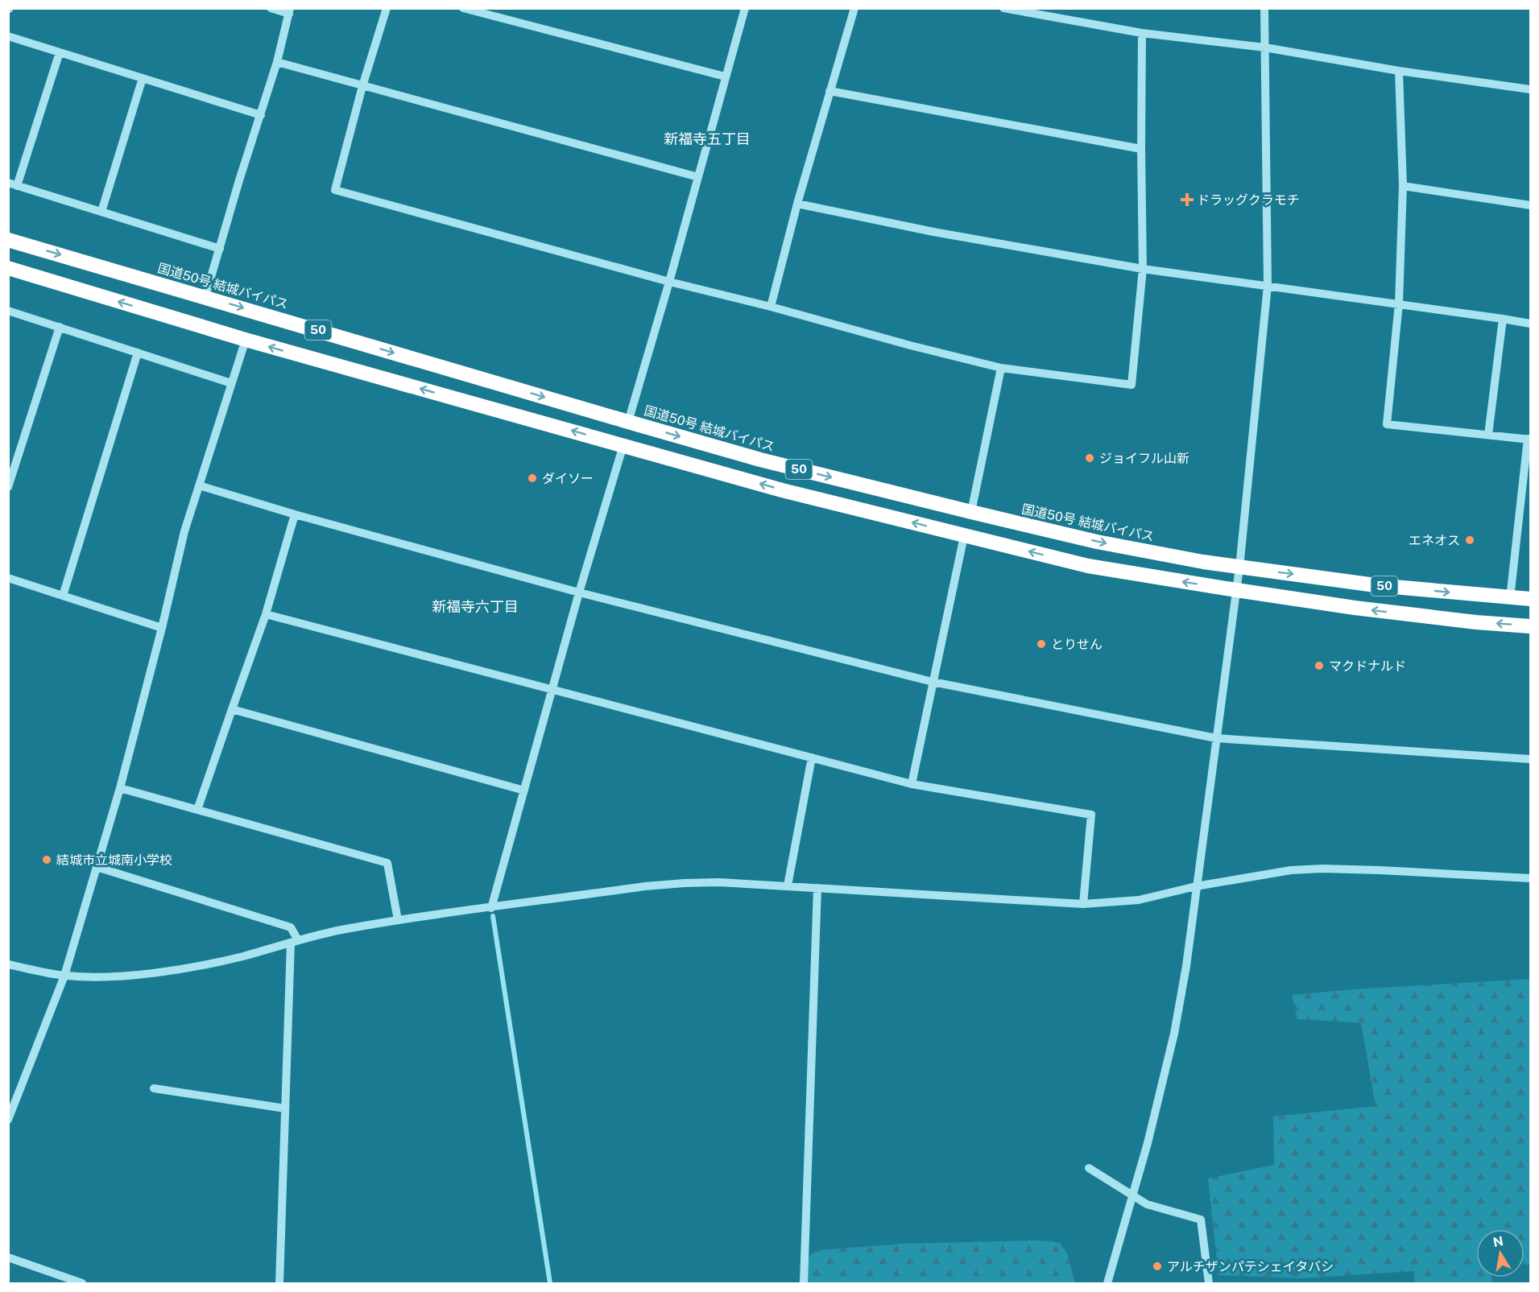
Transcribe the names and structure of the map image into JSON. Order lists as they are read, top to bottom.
{
  "streets": {
    "highway": ["国道50号 結城バイパス", "50"]
  },
  "districts": ["新福寺五丁目", "新福寺六丁目"],
  "places": {
    "health": ["ドラッグクラモチ"],
    "other": [
      "ジョイフル山新",
      "ダイソー",
      "エネオス",
      "とりせん",
      "マクドナルド",
      "結城市立城南小学校",
      "アルチザンパテシェイタバシ"
    ]
  },
  "north": "top"
}
